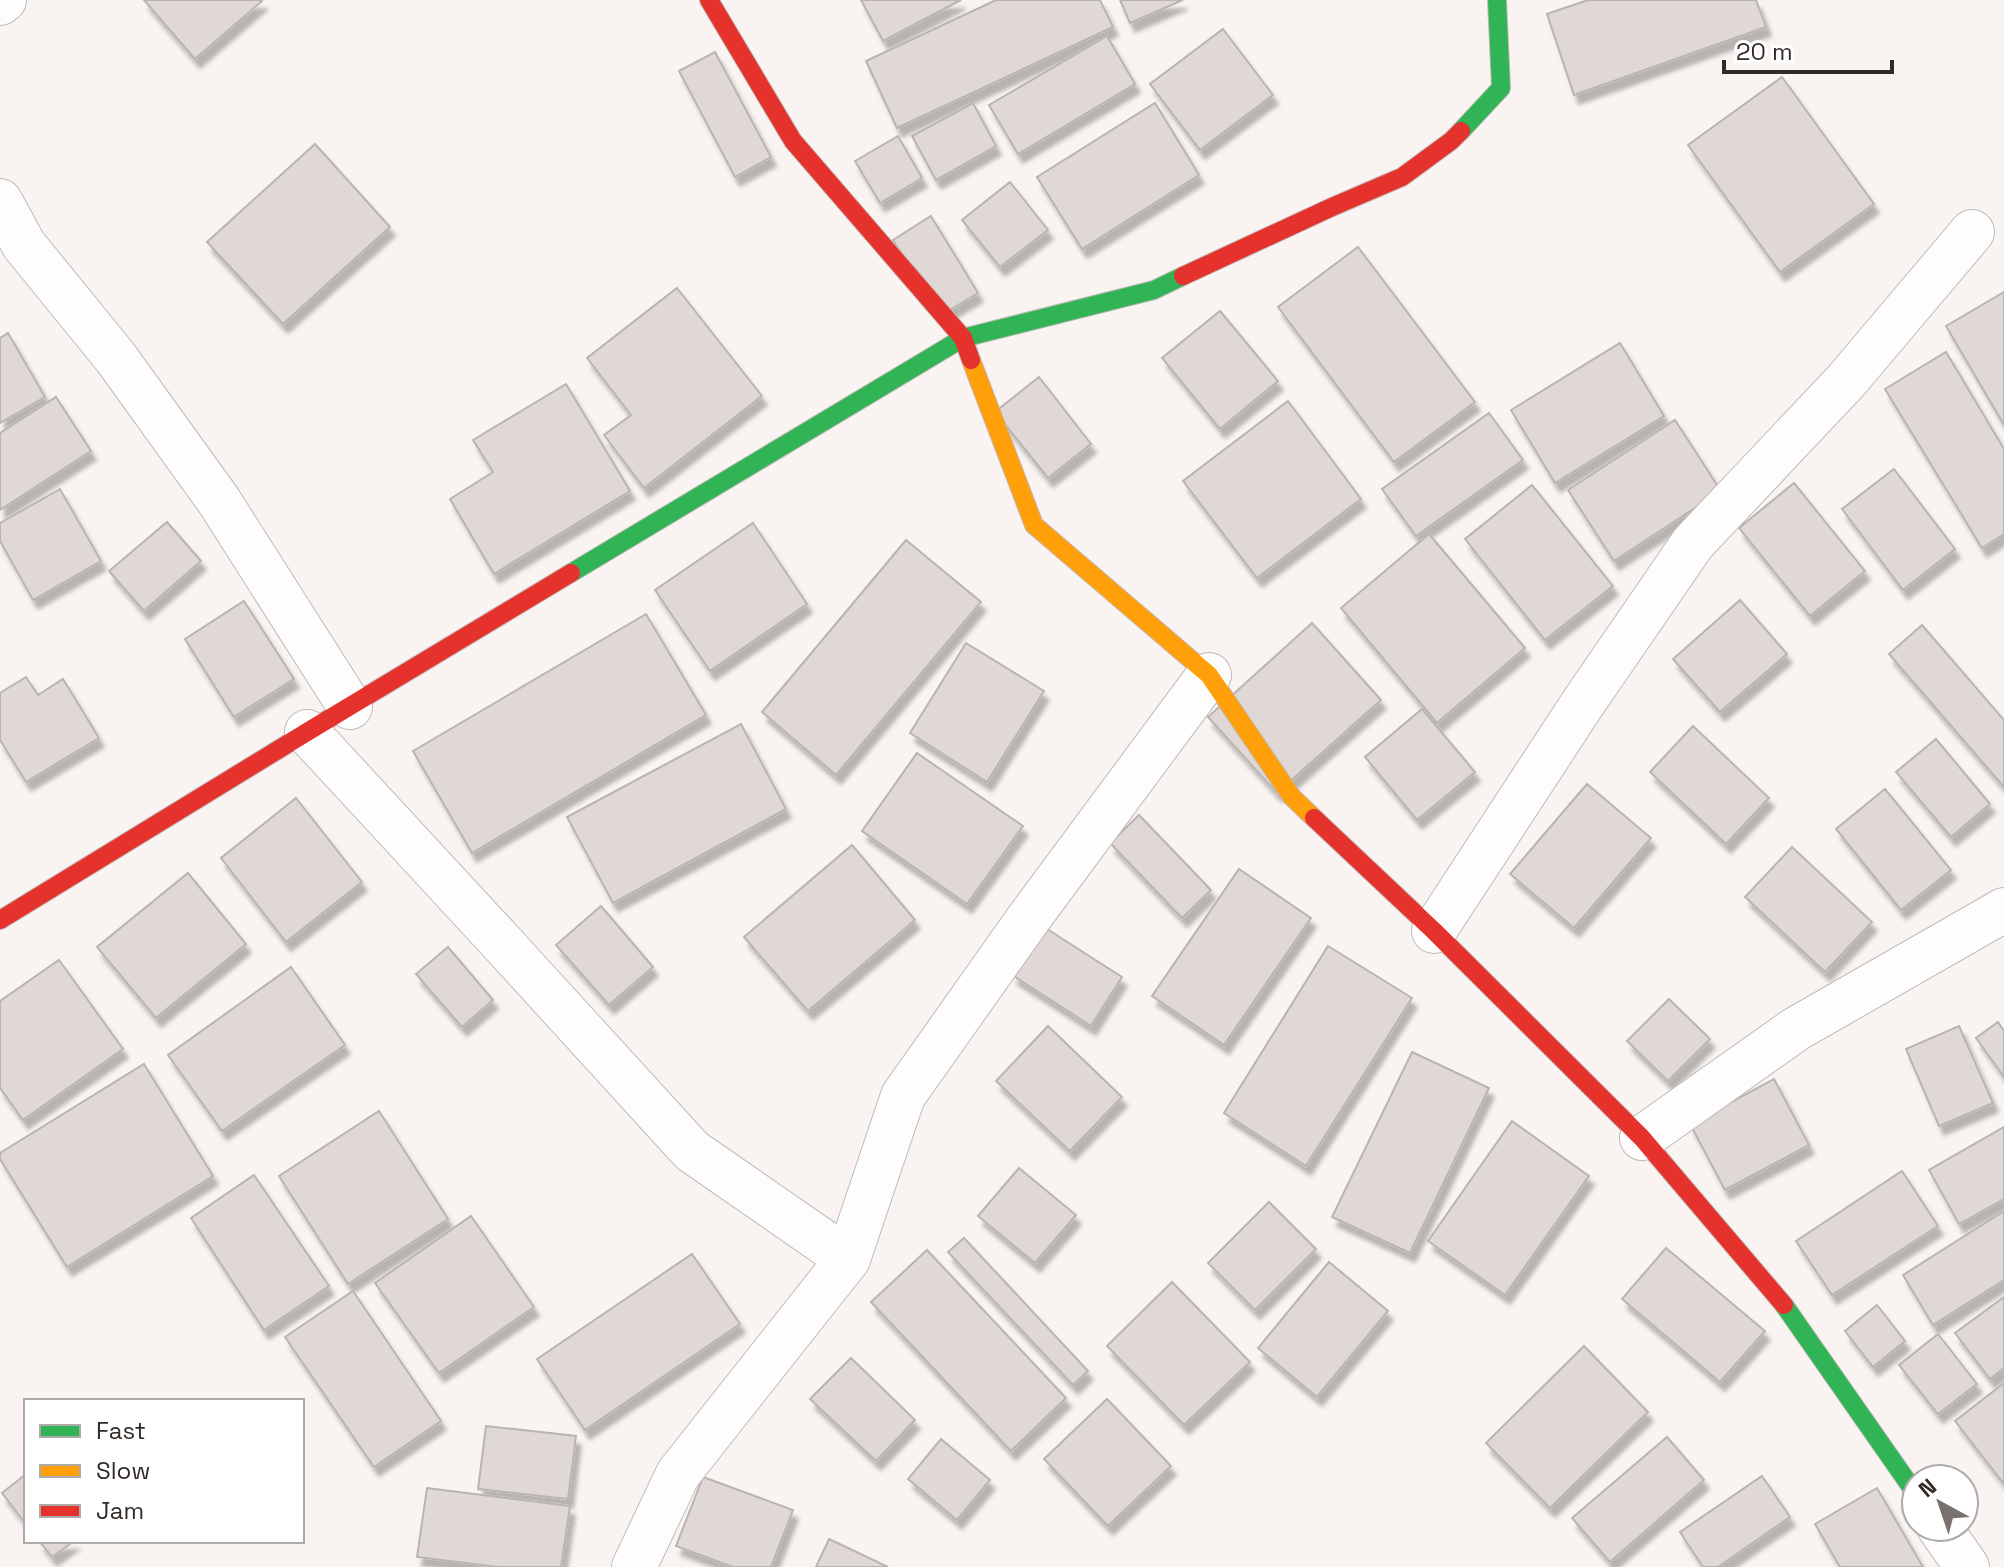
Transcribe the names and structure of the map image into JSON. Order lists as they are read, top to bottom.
{
  "legend": ["Fast", "Slow", "Jam"],
  "scale_bar": "20 m",
  "north": "top left"
}
